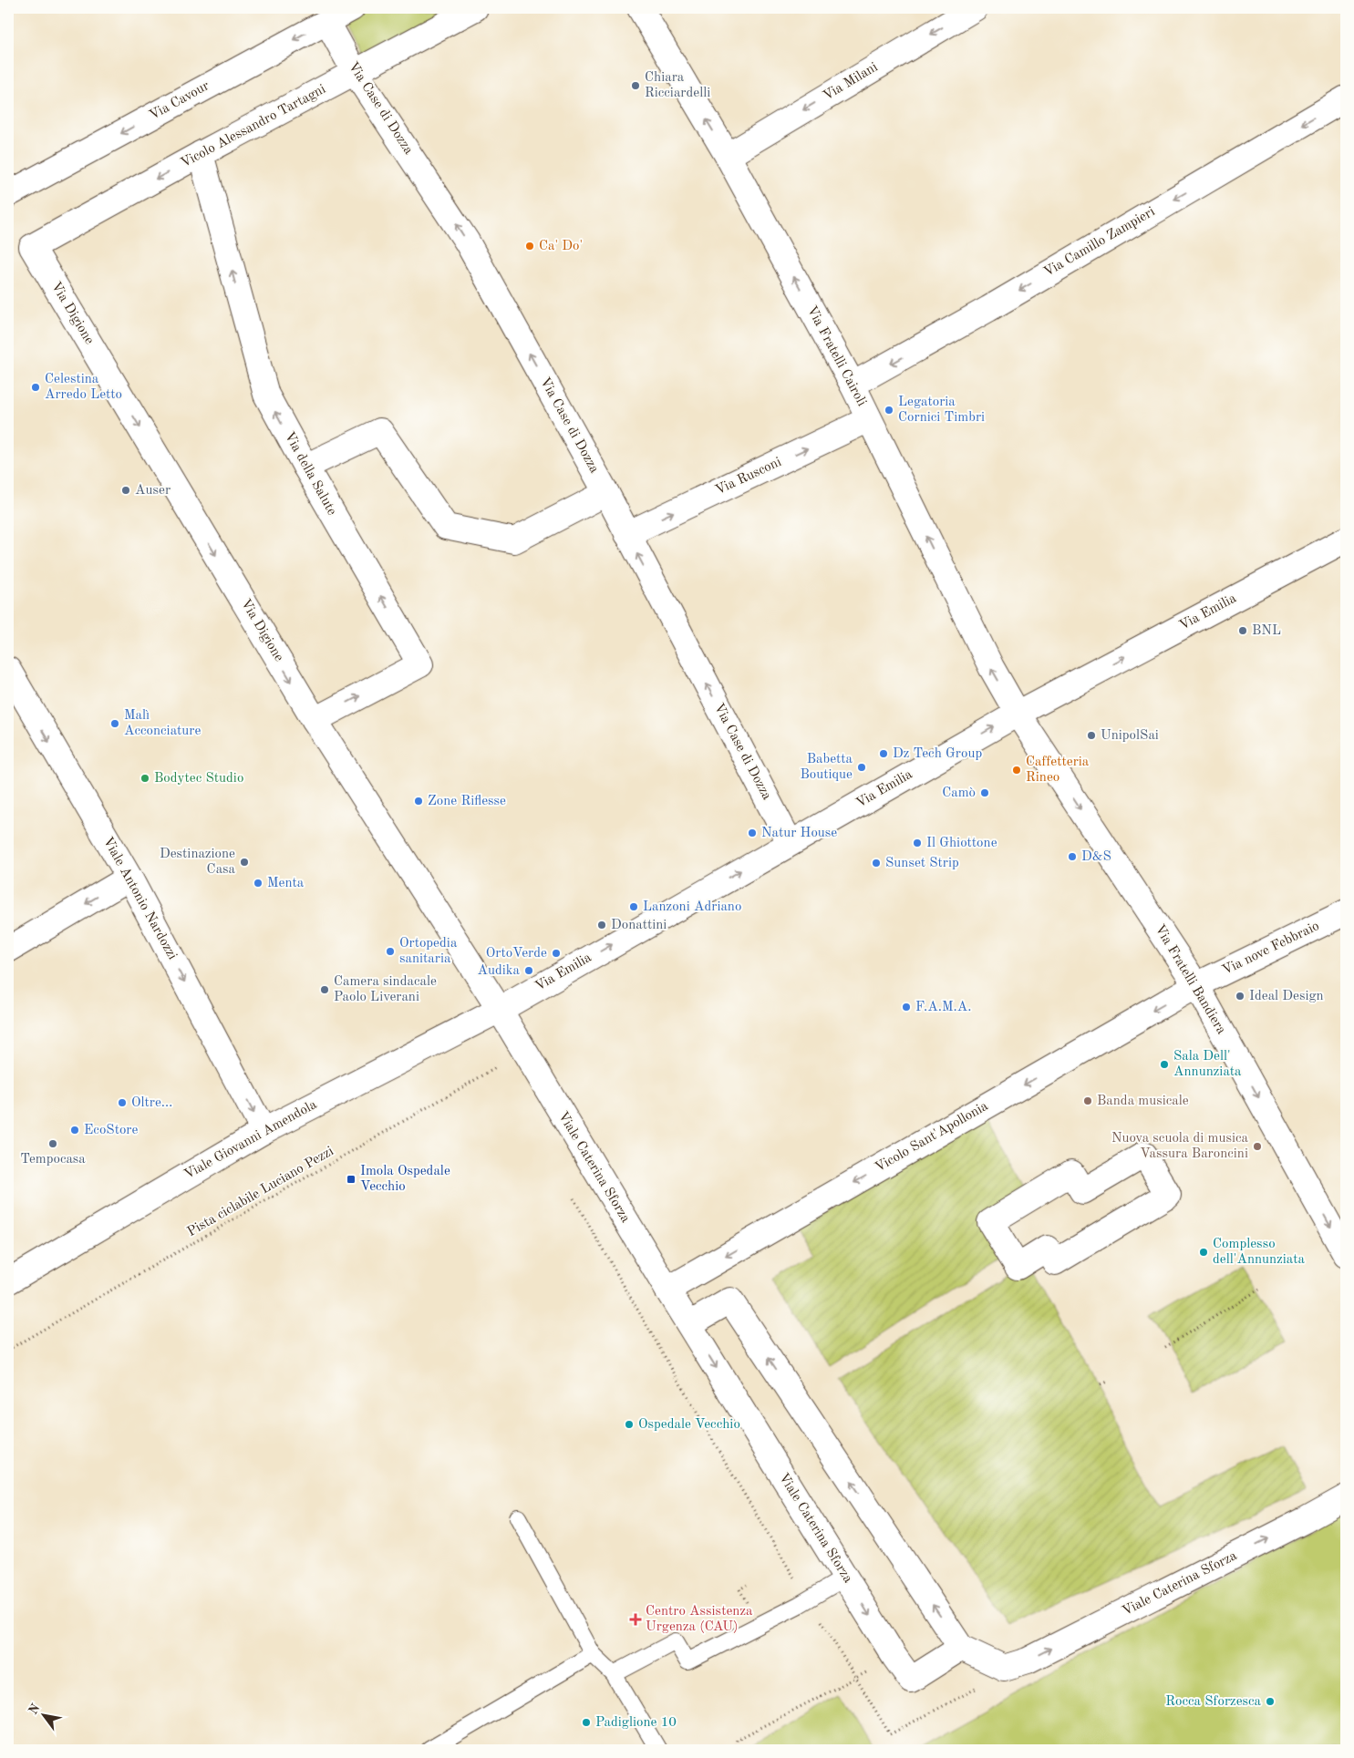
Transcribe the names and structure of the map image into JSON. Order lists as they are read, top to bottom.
{
  "streets": {
    "street": [
      "Via Milani",
      "Via Cavour",
      "Via Case di Dozza",
      "Vicolo Alessandro Tartagni",
      "Via Camillo Zampieri",
      "Via Digione",
      "Via Fratelli Cairoli",
      "Via della Salute",
      "Via Rusconi",
      "Via Emilia",
      "Viale Antonio Nardozzi",
      "Via nove Febbraio",
      "Via Fratelli Bandiera",
      "Vicolo Sant'Apollonia",
      "Viale Giovanni Amendola",
      "Viale Caterina Sforza"
    ],
    "path": ["Pista ciclabile Luciano Pezzi"]
  },
  "crossings": [
    ["Via Milani", "Via Fratelli Cairoli"],
    ["Via Cavour", "Via Case di Dozza"],
    ["Via Case di Dozza", "Vicolo Alessandro Tartagni"],
    ["Via Case di Dozza", "Via Rusconi"],
    ["Via Case di Dozza", "Via Emilia"],
    ["Vicolo Alessandro Tartagni", "Via Digione"],
    ["Vicolo Alessandro Tartagni", "Via della Salute"],
    ["Via Camillo Zampieri", "Via Fratelli Cairoli"],
    ["Via Digione", "Via della Salute"],
    ["Via Digione", "Via Emilia"],
    ["Via Digione", "Viale Giovanni Amendola"],
    ["Via Digione", "Viale Caterina Sforza"],
    ["Via Fratelli Cairoli", "Via Rusconi"],
    ["Via Fratelli Cairoli", "Via Emilia"],
    ["Via Fratelli Cairoli", "Via Fratelli Bandiera"],
    ["Via Emilia", "Via Fratelli Bandiera"],
    ["Via Emilia", "Viale Giovanni Amendola"],
    ["Via Emilia", "Viale Caterina Sforza"],
    ["Viale Antonio Nardozzi", "Viale Giovanni Amendola"],
    ["Via nove Febbraio", "Via Fratelli Bandiera"],
    ["Via nove Febbraio", "Vicolo Sant'Apollonia"],
    ["Via Fratelli Bandiera", "Vicolo Sant'Apollonia"],
    ["Vicolo Sant'Apollonia", "Viale Caterina Sforza"],
    ["Viale Giovanni Amendola", "Viale Caterina Sforza"],
    ["Viale Caterina Sforza", "Pista ciclabile Luciano Pezzi"]
  ],
  "one_way": [
    "Via Milani",
    "Via Cavour",
    "Via Case di Dozza",
    "Vicolo Alessandro Tartagni",
    "Via Camillo Zampieri",
    "Via Digione",
    "Via Fratelli Cairoli",
    "Via della Salute",
    "Via Rusconi",
    "Via Emilia",
    "Viale Antonio Nardozzi",
    "Via Fratelli Bandiera",
    "Vicolo Sant'Apollonia"
  ],
  "places": {
    "other": [
      "Chiara Ricciardelli",
      "Ca' Do'",
      "Celestina Arredo Letto",
      "Legatoria Cornici Timbri",
      "Auser",
      "BNL",
      "Malì Acconciature",
      "UnipolSai",
      "Dz Tech Group",
      "Babetta Boutique",
      "Caffetteria Rineo",
      "Bodytec Studio",
      "Camò",
      "Zone Riflesse",
      "Natur House",
      "Il Ghiottone",
      "D&S",
      "Destinazione Casa",
      "Sunset Strip",
      "Menta",
      "Lanzoni Adriano",
      "Donattini",
      "Ortopedia sanitaria",
      "OrtoVerde",
      "Audika",
      "Camera sindacale Paolo Liverani",
      "Ideal Design",
      "F.A.M.A.",
      "Sala Dell' Annunziata",
      "Banda musicale",
      "Oltre…",
      "EcoStore",
      "Tempocasa",
      "Nuova scuola di musica Vassura Baroncini",
      "Complesso dell'Annunziata",
      "Ospedale Vecchio",
      "Rocca Sforzesca",
      "Padiglione 10"
    ],
    "transit": ["Imola Ospedale Vecchio"],
    "health": ["Centro Assistenza Urgenza (CAU)"]
  },
  "north": "top left"
}
